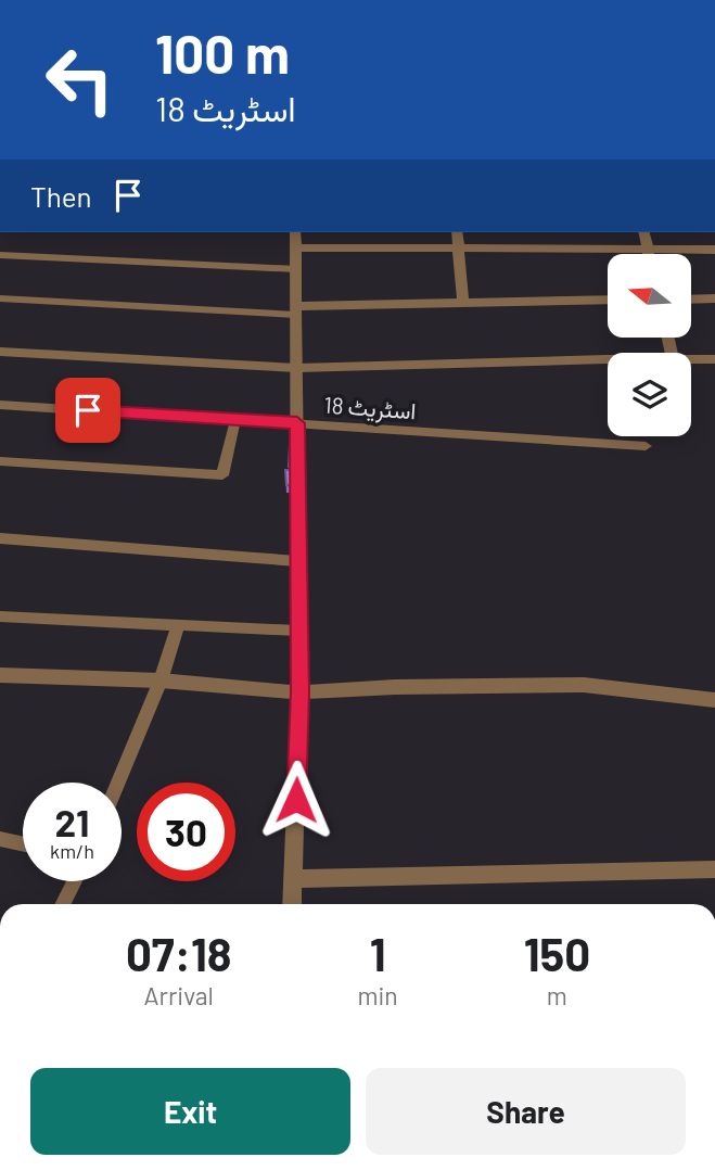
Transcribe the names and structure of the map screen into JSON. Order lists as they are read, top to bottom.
{
  "streets": {
    "lane": ["اسٹریٹ 18"]
  },
  "north": "left",
  "page": {
    "turn": ["100 m", "اسٹریٹ 18"],
    "then": "Then",
    "speed": "21 km/h",
    "limit": "30",
    "eta": [
      "07:18",
      "Arrival",
      "1",
      "min",
      "150",
      "m"
    ],
    "buttons": ["Exit", "Share"]
  }
}
